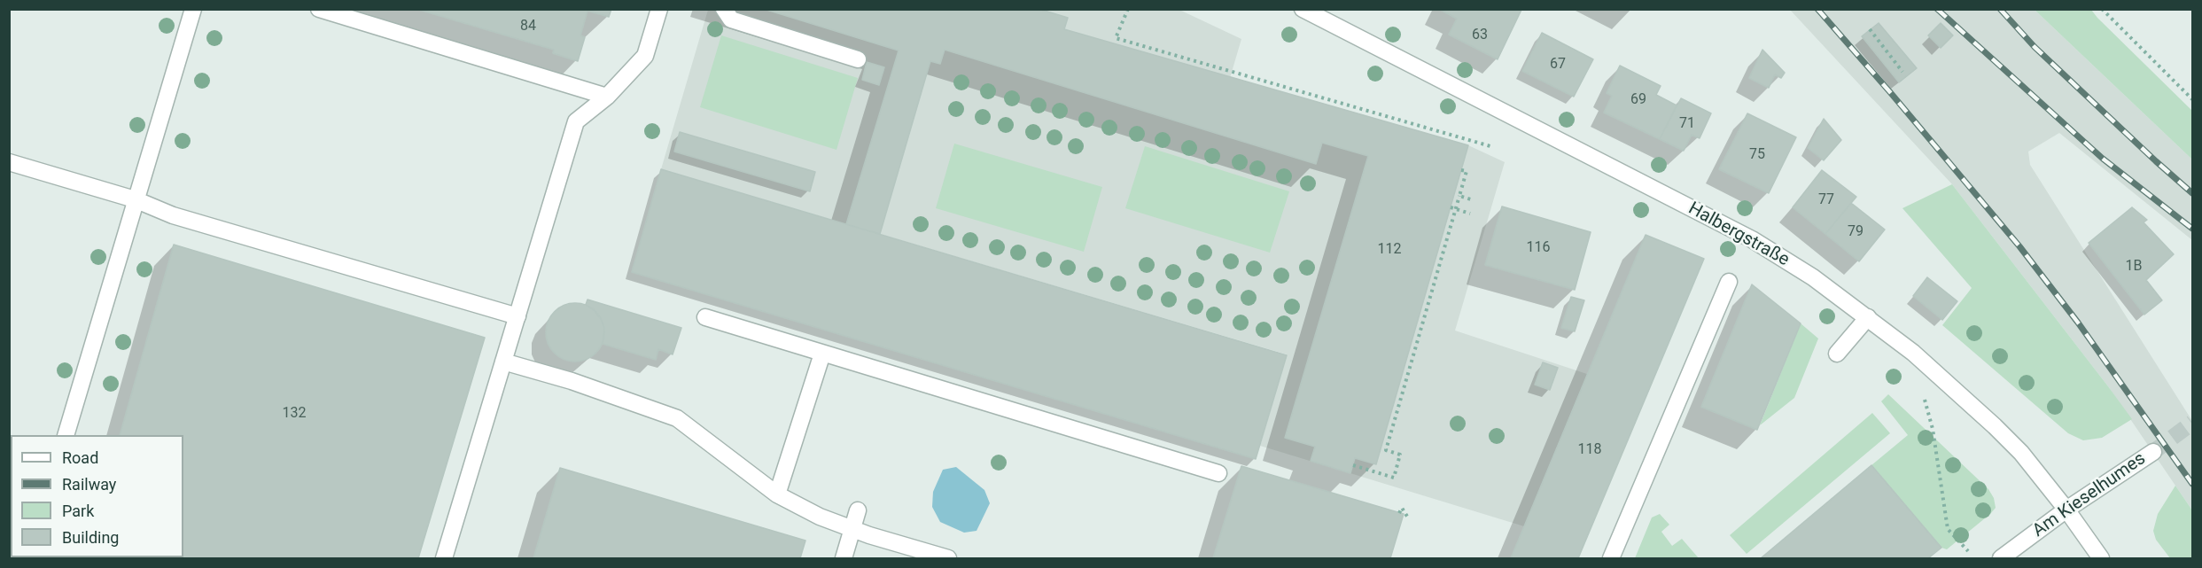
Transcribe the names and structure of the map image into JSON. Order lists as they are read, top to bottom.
{
  "streets": {
    "street": ["Halbergstraße", "Am Kieselhumes"]
  },
  "crossings": [
    ["Halbergstraße", "Am Kieselhumes"]
  ],
  "house_numbers": [
    "84",
    "63",
    "67",
    "69",
    "71",
    "75",
    "77",
    "79",
    "116",
    "112",
    "1B",
    "132",
    "118"
  ],
  "legend": [
    "Road",
    "Railway",
    "Park",
    "Building"
  ]
}
